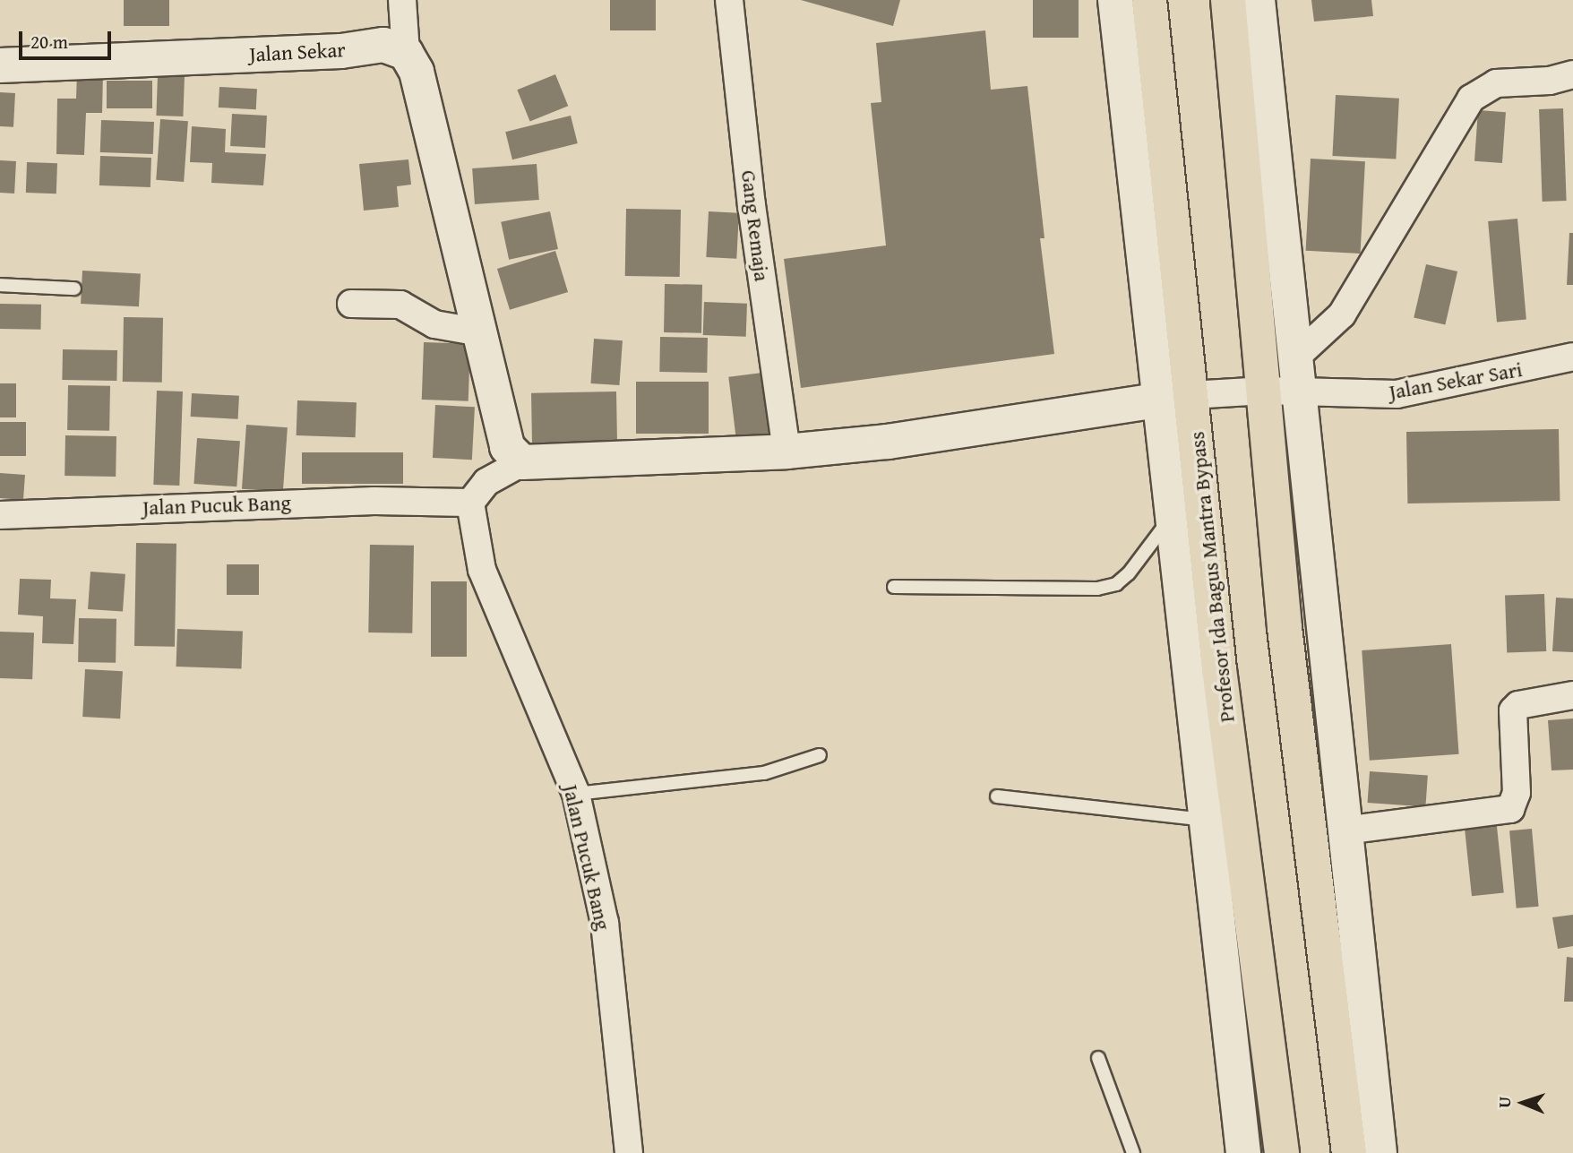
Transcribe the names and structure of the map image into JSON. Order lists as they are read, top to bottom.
{
  "streets": {
    "highway": ["Profesor Ida Bagus Mantra Bypass"],
    "street": [
      "Jalan Sekar",
      "Gang Remaja",
      "Jalan Sekar Sari",
      "Jalan Pucuk Bang"
    ]
  },
  "crossings": [
    ["Jalan Sekar Sari", "Profesor Ida Bagus Mantra Bypass"]
  ],
  "scale_bar": "20 m",
  "north": "left"
}
